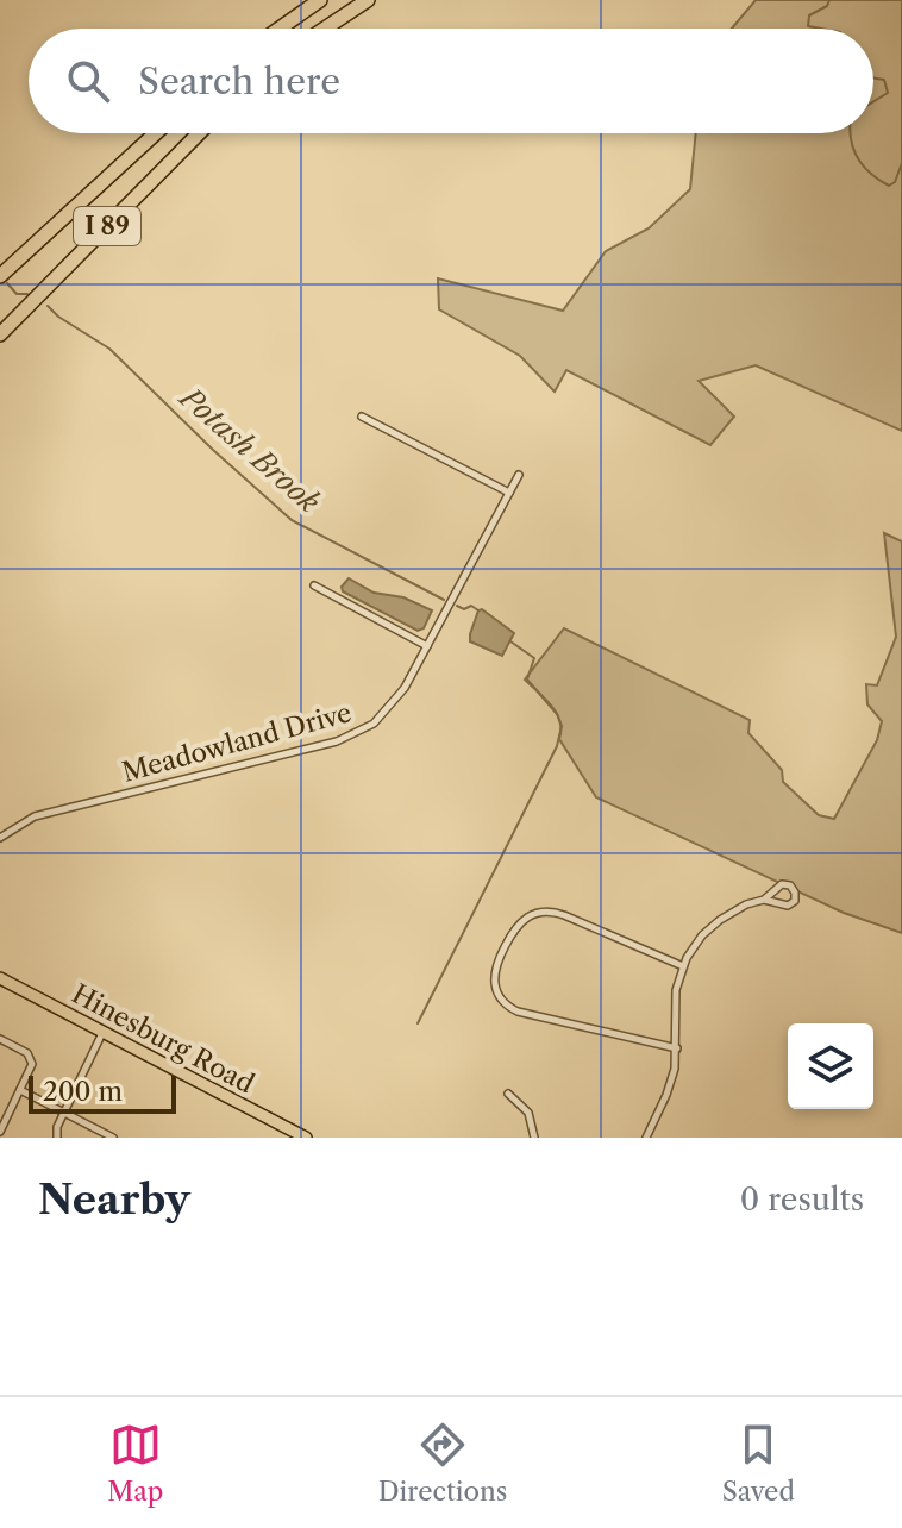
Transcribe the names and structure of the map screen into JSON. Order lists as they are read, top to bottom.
{
  "streets": {
    "highway": ["I 89"],
    "main road": ["Hinesburg Road"],
    "street": ["Meadowland Drive"]
  },
  "water": ["Potash Brook"],
  "scale_bar": "200 m",
  "page": {
    "search": "Search here",
    "scale": "200 m",
    "heading": ["Nearby", "0 results"],
    "nav": ["Map", "Directions", "Saved"]
  }
}
